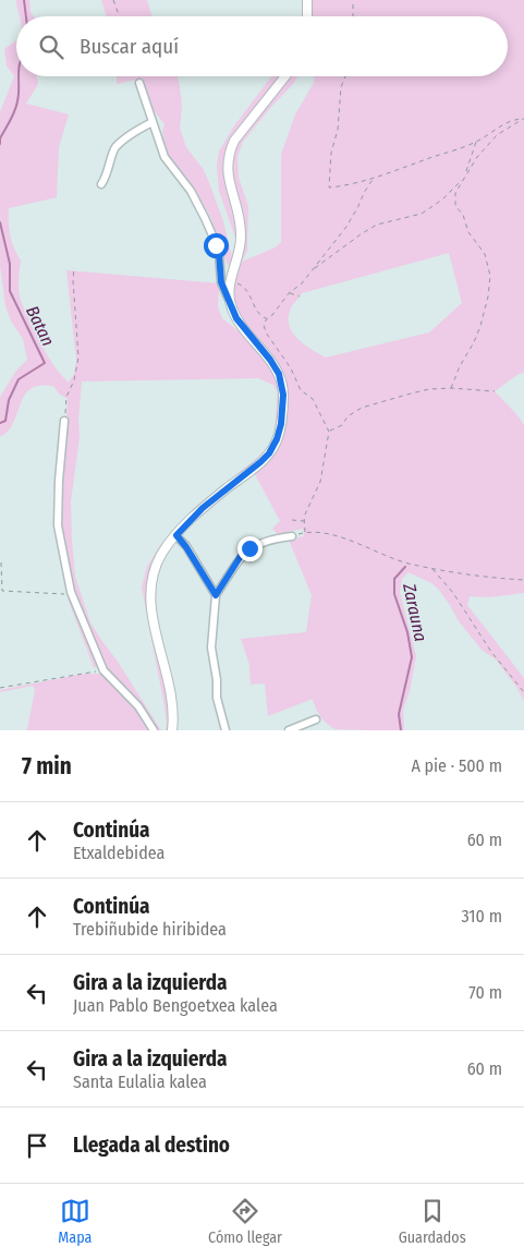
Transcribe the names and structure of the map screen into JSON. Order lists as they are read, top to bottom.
{
  "water": ["Batan", "Zarauna"],
  "page": {
    "search": "Buscar aquí",
    "heading": ["7 min", "A pie · 500 m"],
    "list": [
      ["Continúa", "Etxaldebidea", "60 m"],
      ["Continúa", "Trebiñubide hiribidea", "310 m"],
      ["Gira a la izquierda", "Juan Pablo Bengoetxea kalea", "70 m"],
      ["Gira a la izquierda", "Santa Eulalia kalea", "60 m"],
      "Llegada al destino"
    ],
    "nav": ["Mapa", "Cómo llegar", "Guardados"]
  }
}
